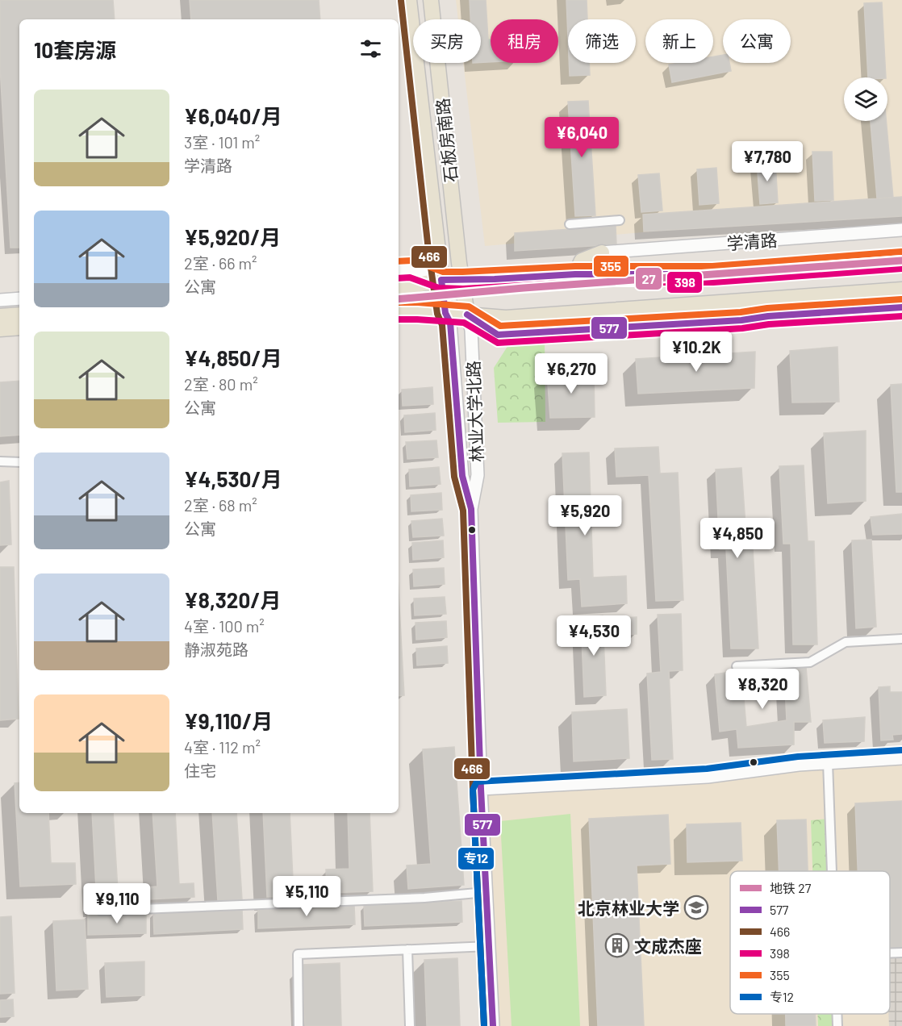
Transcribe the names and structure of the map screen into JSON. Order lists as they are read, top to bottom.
{
  "streets": {
    "main road": ["石板房南路", "学清路"],
    "street": ["林业大学北路"]
  },
  "crossings": [
    ["石板房南路", "学清路"],
    ["石板房南路", "林业大学北路"]
  ],
  "places": {
    "school or university": ["北京林业大学"],
    "building": ["文成杰座"]
  },
  "lines": [
    "transit line 466",
    "transit line 355",
    "transit line 577",
    "metro line 27",
    "transit line 398",
    "transit line 专12"
  ],
  "legend": [
    "地铁 27",
    "577",
    "466",
    "398",
    "355",
    "专12"
  ],
  "page": {
    "chip": [
      "买房",
      "租房",
      "筛选",
      "新上",
      "公寓"
    ],
    "heading": "10套房源",
    "list": [
      {
        "name": "¥6,040/月",
        "note": "3室 · 101 m² · 学清路"
      },
      {
        "name": "¥5,920/月",
        "note": "2室 · 66 m² · 公寓"
      },
      {
        "name": "¥4,850/月",
        "note": "2室 · 80 m² · 公寓"
      },
      {
        "name": "¥4,530/月",
        "note": "2室 · 68 m² · 公寓"
      },
      {
        "name": "¥8,320/月",
        "note": "4室 · 100 m² · 静淑苑路"
      },
      {
        "name": "¥9,110/月",
        "note": "4室 · 112 m² · 住宅"
      }
    ],
    "price": [
      "¥6,040",
      "¥7,780",
      "¥10.2K",
      "¥6,270",
      "¥5,920",
      "¥4,850",
      "¥4,530",
      "¥8,320",
      "¥5,110",
      "¥9,110"
    ]
  }
}
